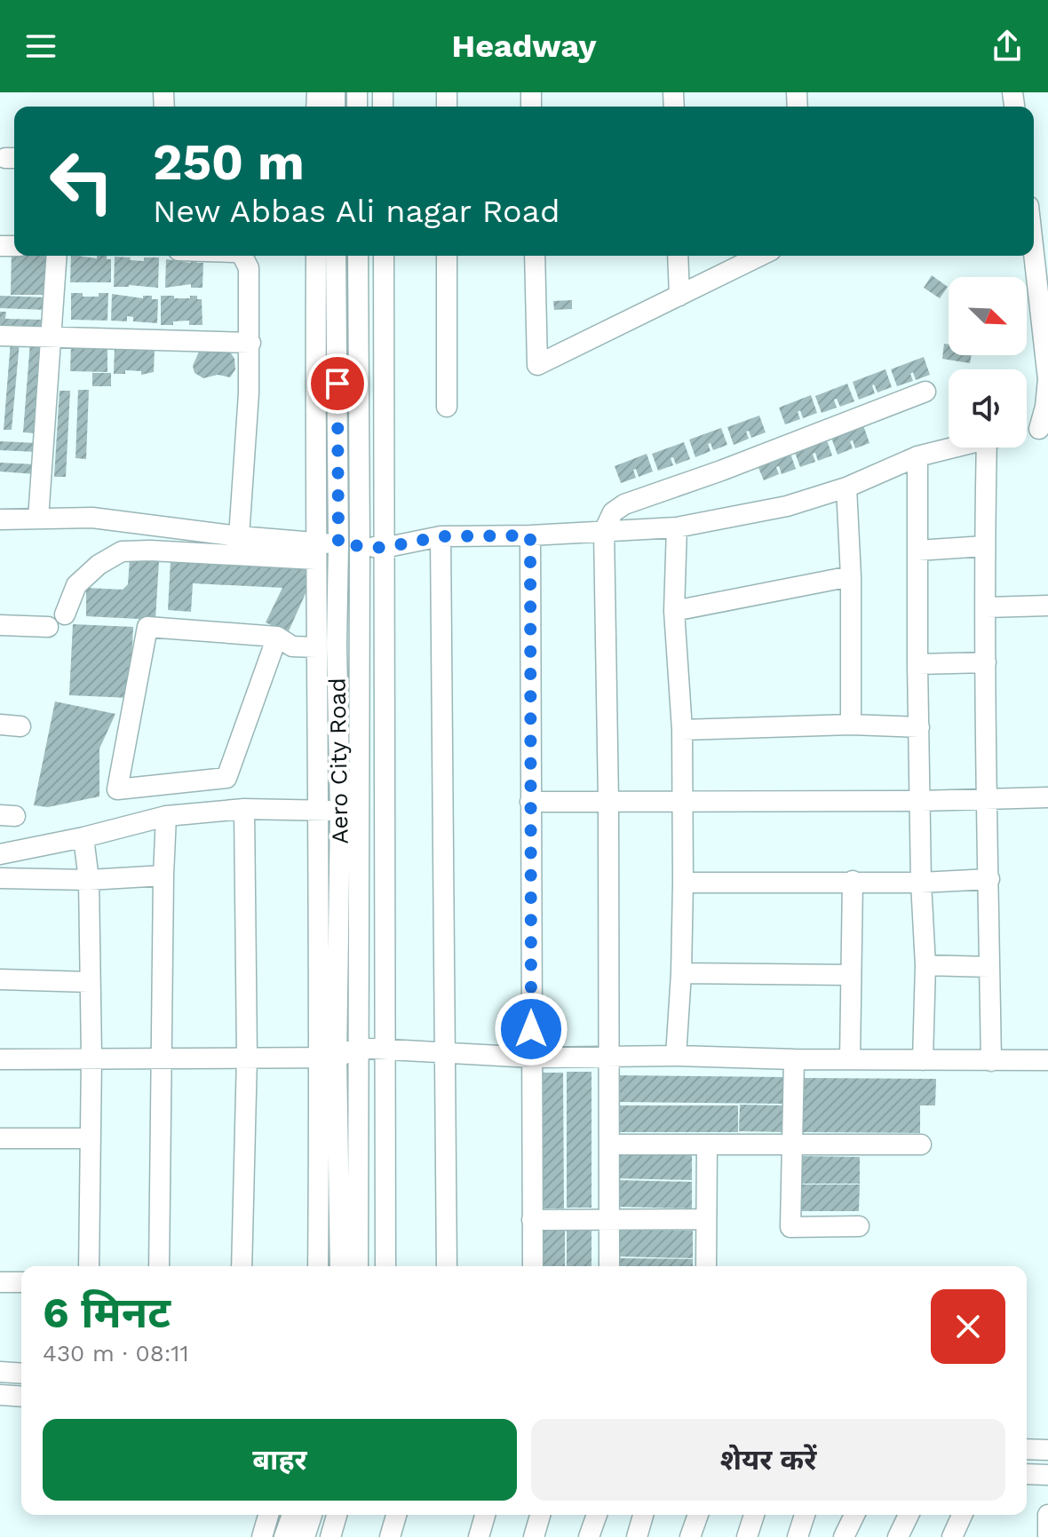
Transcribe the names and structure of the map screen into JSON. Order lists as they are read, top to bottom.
{
  "streets": {
    "street": ["Aero City Road"]
  },
  "north": "bottom right",
  "page": {
    "header": "Headway",
    "turn": ["250 m", "New Abbas Ali nagar Road"],
    "heading": ["6 मिनट", "430 m · 08:11"],
    "buttons": ["बाहर", "शेयर करें"]
  }
}
